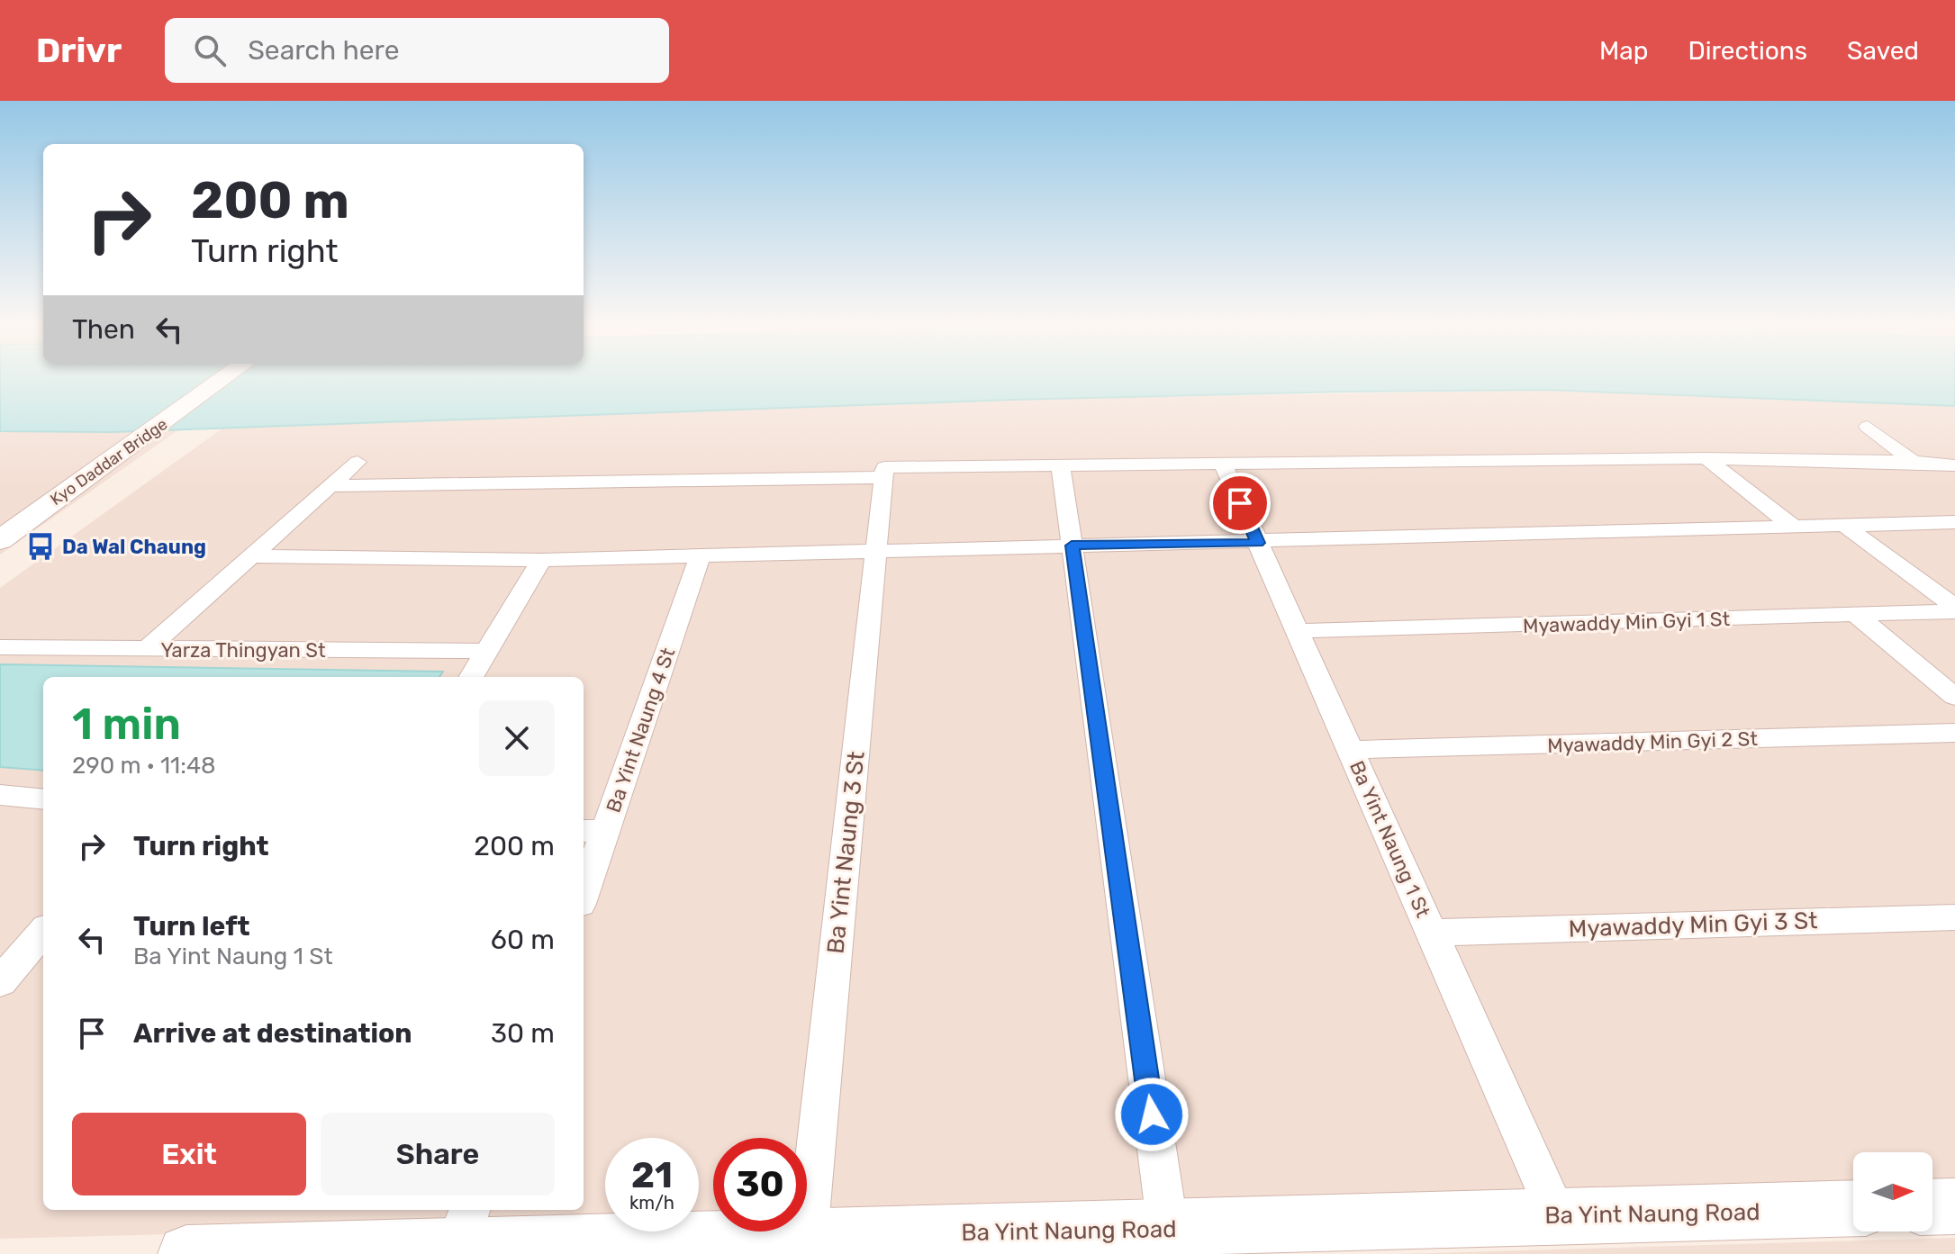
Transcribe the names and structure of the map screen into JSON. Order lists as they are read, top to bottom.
{
  "streets": {
    "main road": ["Kyo Daddar Bridge", "Ba Yint Naung Road"],
    "street": [
      "Myawaddy Min Gyi 1 St",
      "Yarza Thingyan St",
      "Ba Yint Naung 4 St",
      "Myawaddy Min Gyi 2 St",
      "Ba Yint Naung 1 St",
      "Ba Yint Naung 3 St",
      "Myawaddy Min Gyi 3 St"
    ]
  },
  "crossings": [
    ["Myawaddy Min Gyi 1 St", "Ba Yint Naung 1 St"],
    ["Myawaddy Min Gyi 2 St", "Ba Yint Naung 1 St"],
    ["Ba Yint Naung 1 St", "Myawaddy Min Gyi 3 St"],
    ["Ba Yint Naung 1 St", "Ba Yint Naung Road"],
    ["Ba Yint Naung 3 St", "Ba Yint Naung Road"]
  ],
  "places": {
    "bus stop": ["Da Wal Chaung"]
  },
  "north": "right",
  "page": {
    "header": "Drivr",
    "search": "Search here",
    "nav": ["Map", "Directions", "Saved"],
    "turn": ["200 m", "Turn right"],
    "then": "Then",
    "heading": ["1 min", "290 m · 11:48"],
    "list": [
      {
        "name": "Turn right",
        "value": "200 m"
      },
      {
        "name": "Turn left",
        "note": "Ba Yint Naung 1 St",
        "value": "60 m"
      },
      {
        "name": "Arrive at destination",
        "value": "30 m"
      }
    ],
    "buttons": ["Exit", "Share"],
    "speed": "21 km/h",
    "limit": "30"
  }
}
